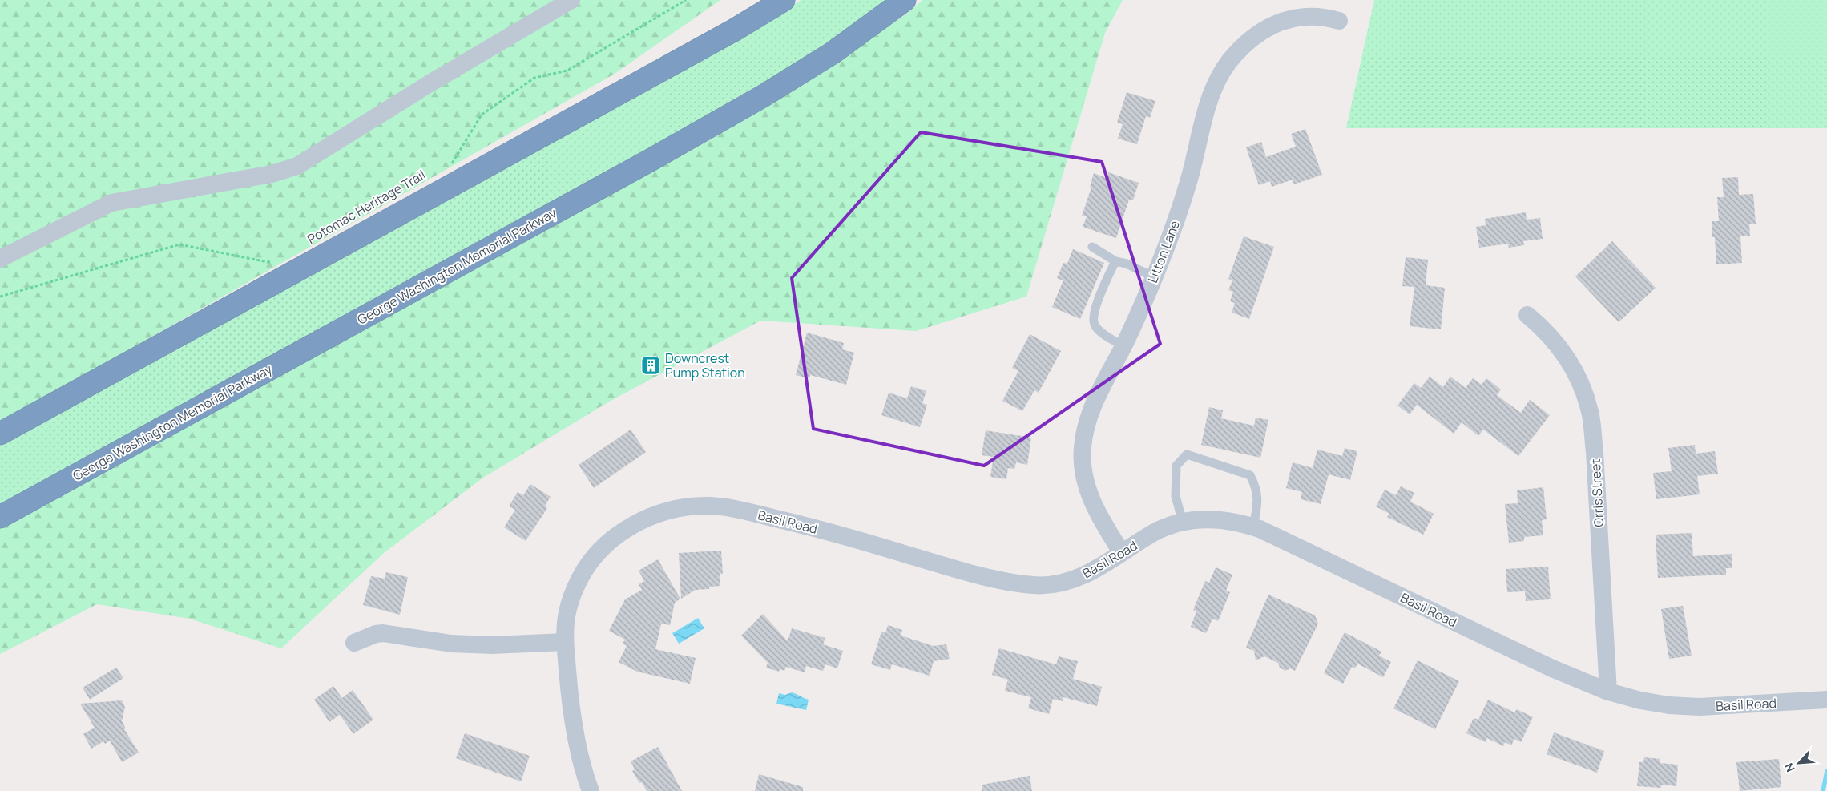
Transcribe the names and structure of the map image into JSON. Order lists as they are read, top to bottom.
{
  "streets": {
    "highway": ["George Washington Memorial Parkway"],
    "street": ["Litton Lane", "Orris Street", "Basil Road"]
  },
  "crossings": [
    ["Litton Lane", "Basil Road"],
    ["Orris Street", "Basil Road"]
  ],
  "places": {
    "building": ["Downcrest Pump Station"]
  },
  "north": "bottom left"
}
